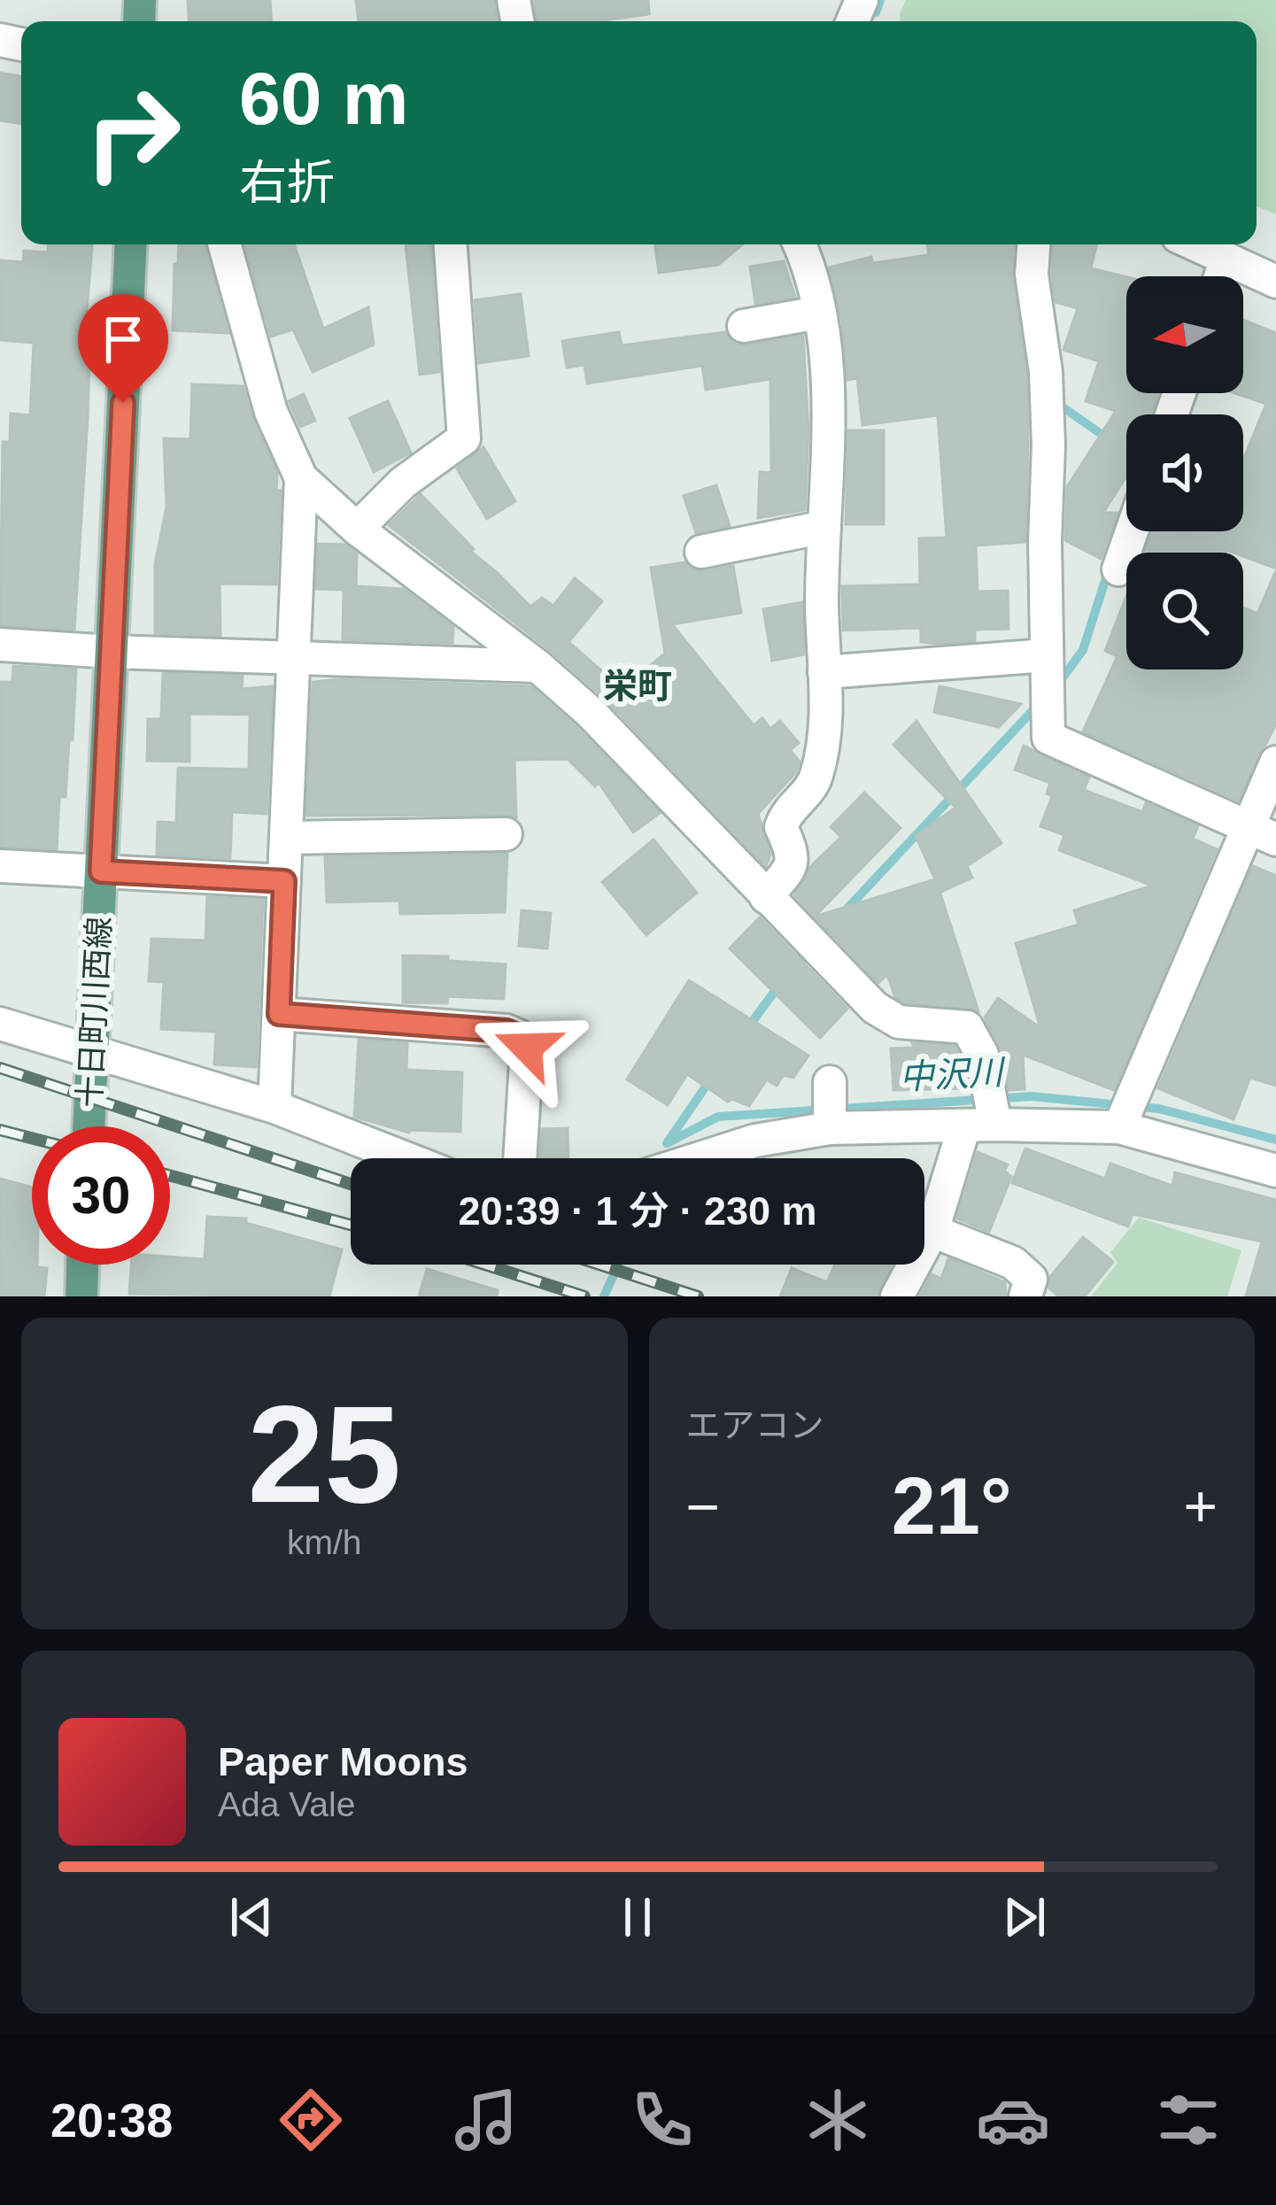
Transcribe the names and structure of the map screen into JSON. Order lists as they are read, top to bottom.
{
  "streets": {
    "main road": ["十日町川西線"]
  },
  "districts": ["栄町"],
  "water": ["中沢川"],
  "north": "left",
  "page": {
    "turn": ["60 m", "右折"],
    "limit": "30",
    "trip": "20:39 · 1 分 · 230 m",
    "tile": [
      ["25", "km/h"],
      "エアコン"
    ],
    "heat": ["−", "21°", "+"],
    "song": ["Paper Moons", "Ada Vale"],
    "tabs": "20:38"
  }
}
